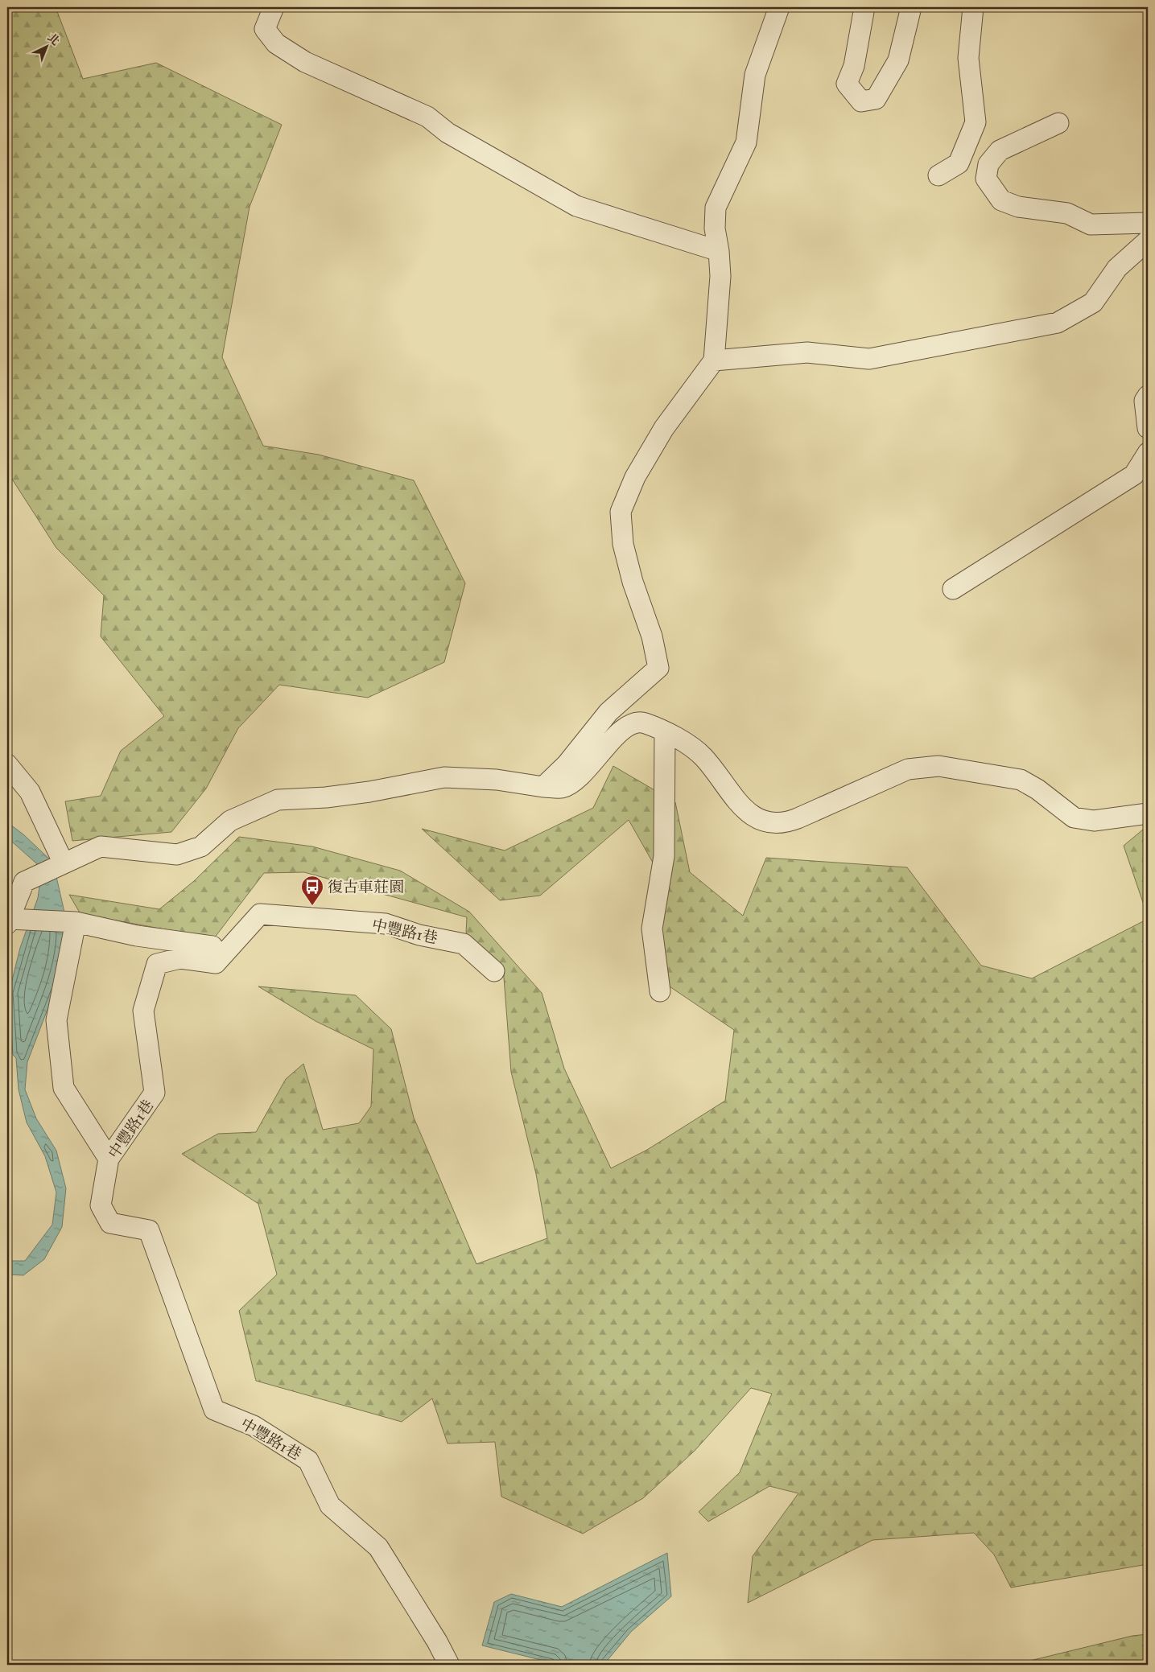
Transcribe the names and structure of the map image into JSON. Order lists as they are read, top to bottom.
{
  "streets": {
    "street": ["中豐路1巷"]
  },
  "places": {
    "bus stop": ["復古車莊園"]
  },
  "north": "top right"
}
